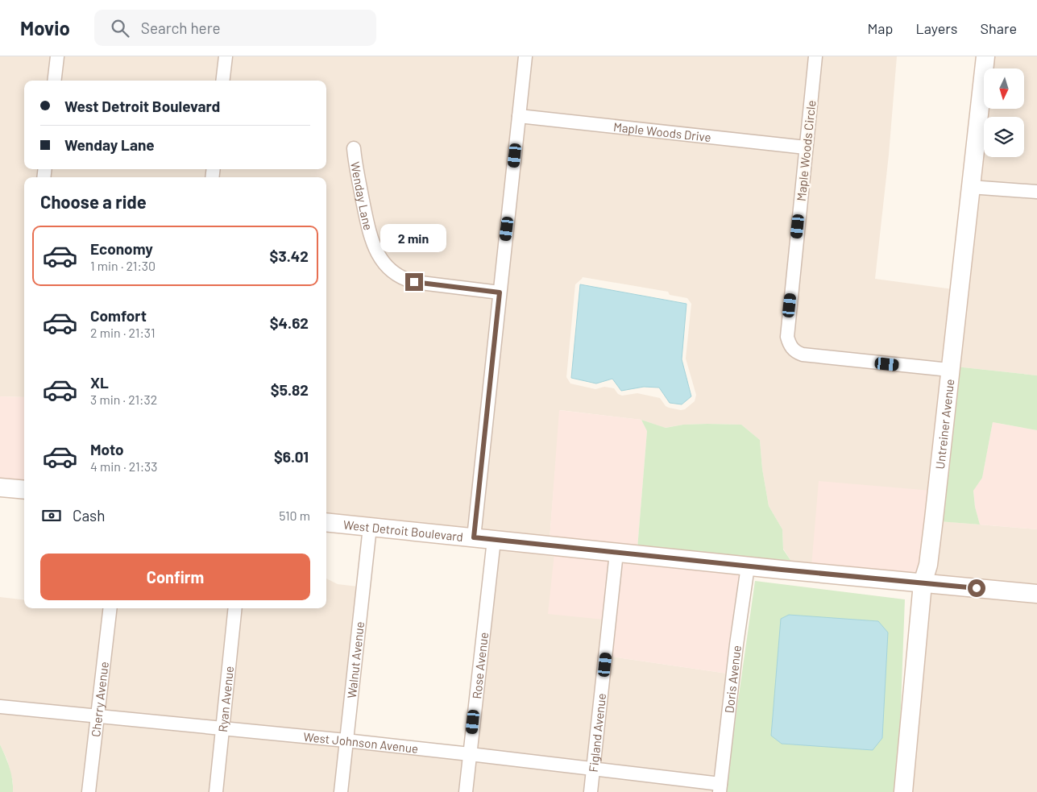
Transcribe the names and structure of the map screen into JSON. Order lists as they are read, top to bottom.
{
  "streets": {
    "street": [
      "Maple Woods Drive",
      "Maple Woods Circle",
      "Wenday Lane",
      "Untreiner Avenue",
      "West Detroit Boulevard",
      "Walnut Avenue",
      "Rose Avenue",
      "Doris Avenue",
      "Cherry Avenue",
      "Ryan Avenue",
      "Figland Avenue",
      "West Johnson Avenue"
    ]
  },
  "crossings": [
    ["Maple Woods Drive", "Maple Woods Circle"],
    ["Maple Woods Circle", "Untreiner Avenue"],
    ["Untreiner Avenue", "West Detroit Boulevard"],
    ["West Detroit Boulevard", "Walnut Avenue"],
    ["West Detroit Boulevard", "Rose Avenue"],
    ["West Detroit Boulevard", "Doris Avenue"],
    ["West Detroit Boulevard", "Figland Avenue"],
    ["Walnut Avenue", "West Johnson Avenue"],
    ["Rose Avenue", "West Johnson Avenue"],
    ["Doris Avenue", "West Johnson Avenue"],
    ["Cherry Avenue", "West Johnson Avenue"],
    ["Ryan Avenue", "West Johnson Avenue"],
    ["Figland Avenue", "West Johnson Avenue"]
  ],
  "north": "bottom",
  "page": {
    "header": "Movio",
    "search": "Search here",
    "nav": ["Map", "Layers", "Share"],
    "banner": ["West Detroit Boulevard", "Wenday Lane"],
    "heading": "Choose a ride",
    "bubble": "2 min",
    "list": [
      {
        "name": "Economy",
        "note": "1 min · 21:30",
        "value": "$3.42"
      },
      {
        "name": "Comfort",
        "note": "2 min · 21:31",
        "value": "$4.62"
      },
      {
        "name": "XL",
        "note": "3 min · 21:32",
        "value": "$5.82"
      },
      {
        "name": "Moto",
        "note": "4 min · 21:33",
        "value": "$6.01"
      }
    ],
    "pay": ["Cash", "510 m"],
    "buttons": "Confirm"
  }
}
